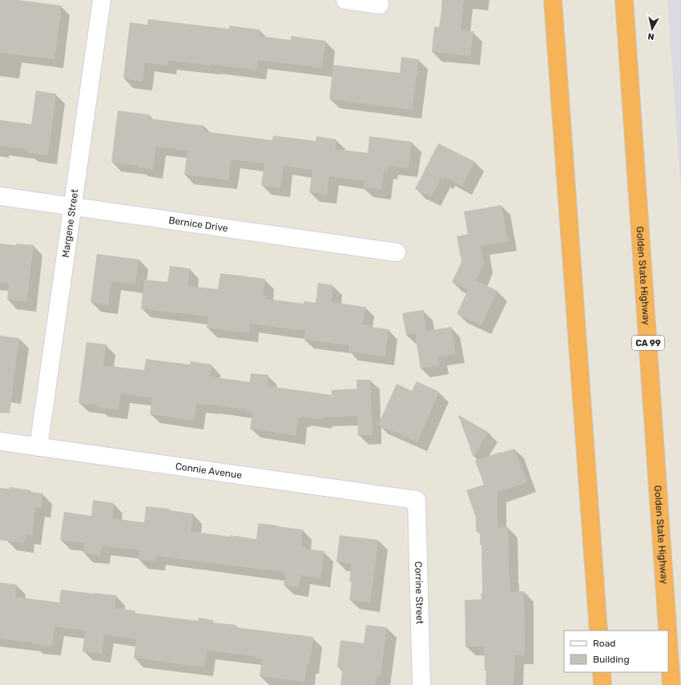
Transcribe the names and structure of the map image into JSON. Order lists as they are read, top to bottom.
{
  "streets": {
    "highway": ["Golden State Highway", "CA 99"],
    "street": [
      "Margene Street",
      "Bernice Drive",
      "Connie Avenue",
      "Corrine Street"
    ]
  },
  "crossings": [
    ["Margene Street", "Bernice Drive"],
    ["Margene Street", "Connie Avenue"],
    ["Connie Avenue", "Corrine Street"]
  ],
  "legend": ["Road", "Building"],
  "north": "bottom"
}
